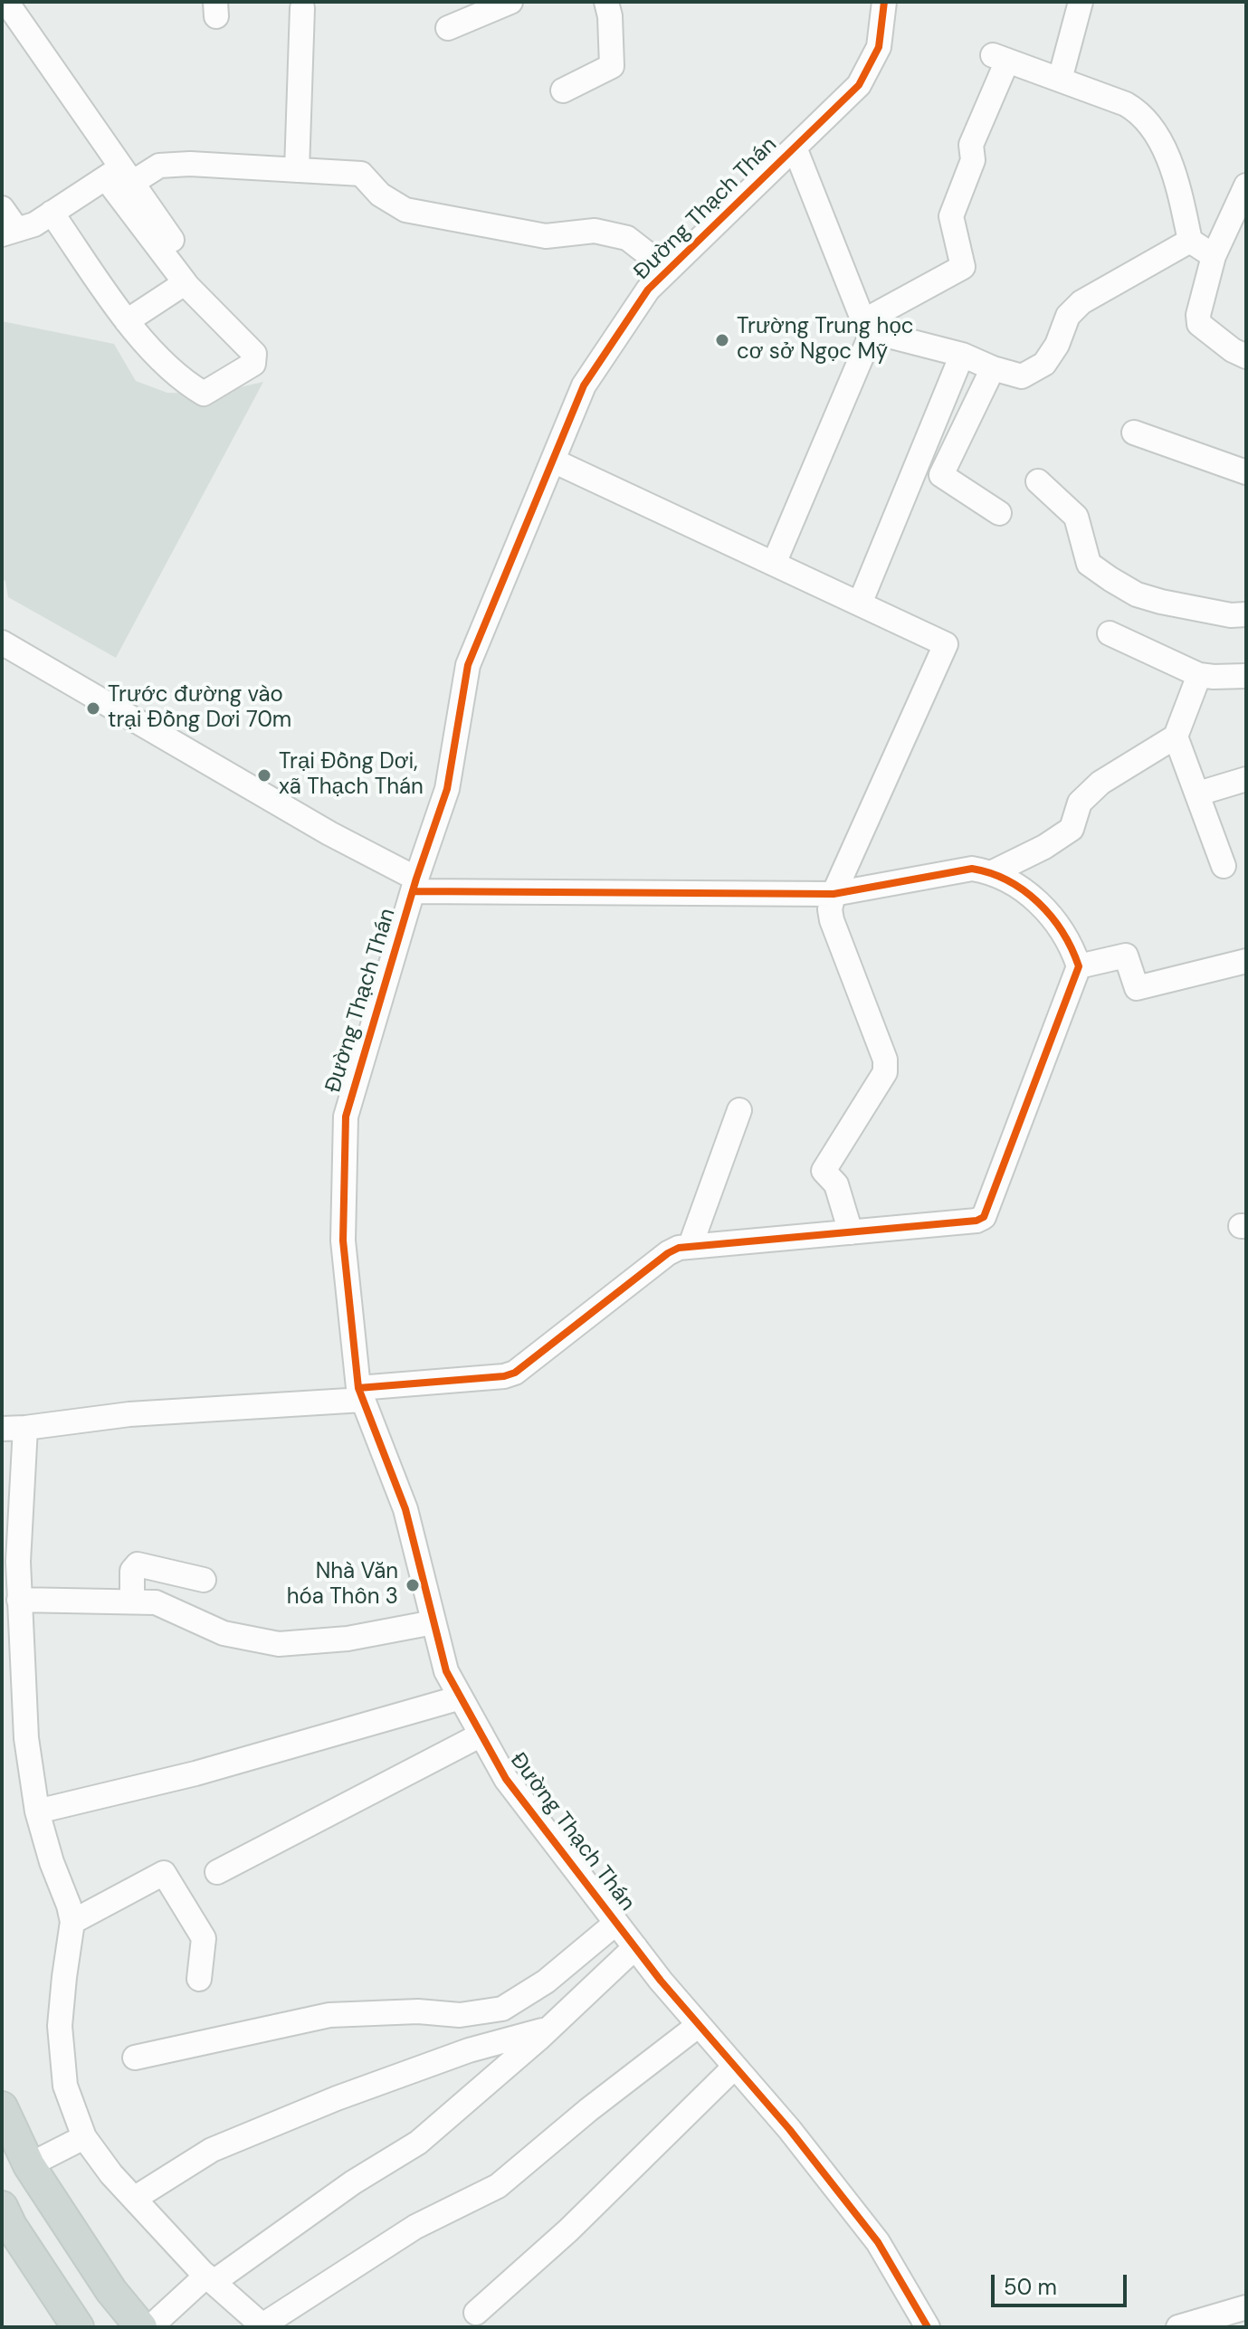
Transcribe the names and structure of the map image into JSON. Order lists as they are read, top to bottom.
{
  "streets": {
    "street": ["Đường Thạch Thán"]
  },
  "places": [
    "Trường Trung học cơ sở Ngọc Mỹ",
    "Trước đường vào trại Đồng Dơi 70m",
    "Trại Đồng Dơi, xã Thạch Thán",
    "Nhà Văn hóa Thôn 3"
  ],
  "scale_bar": "50 m"
}
